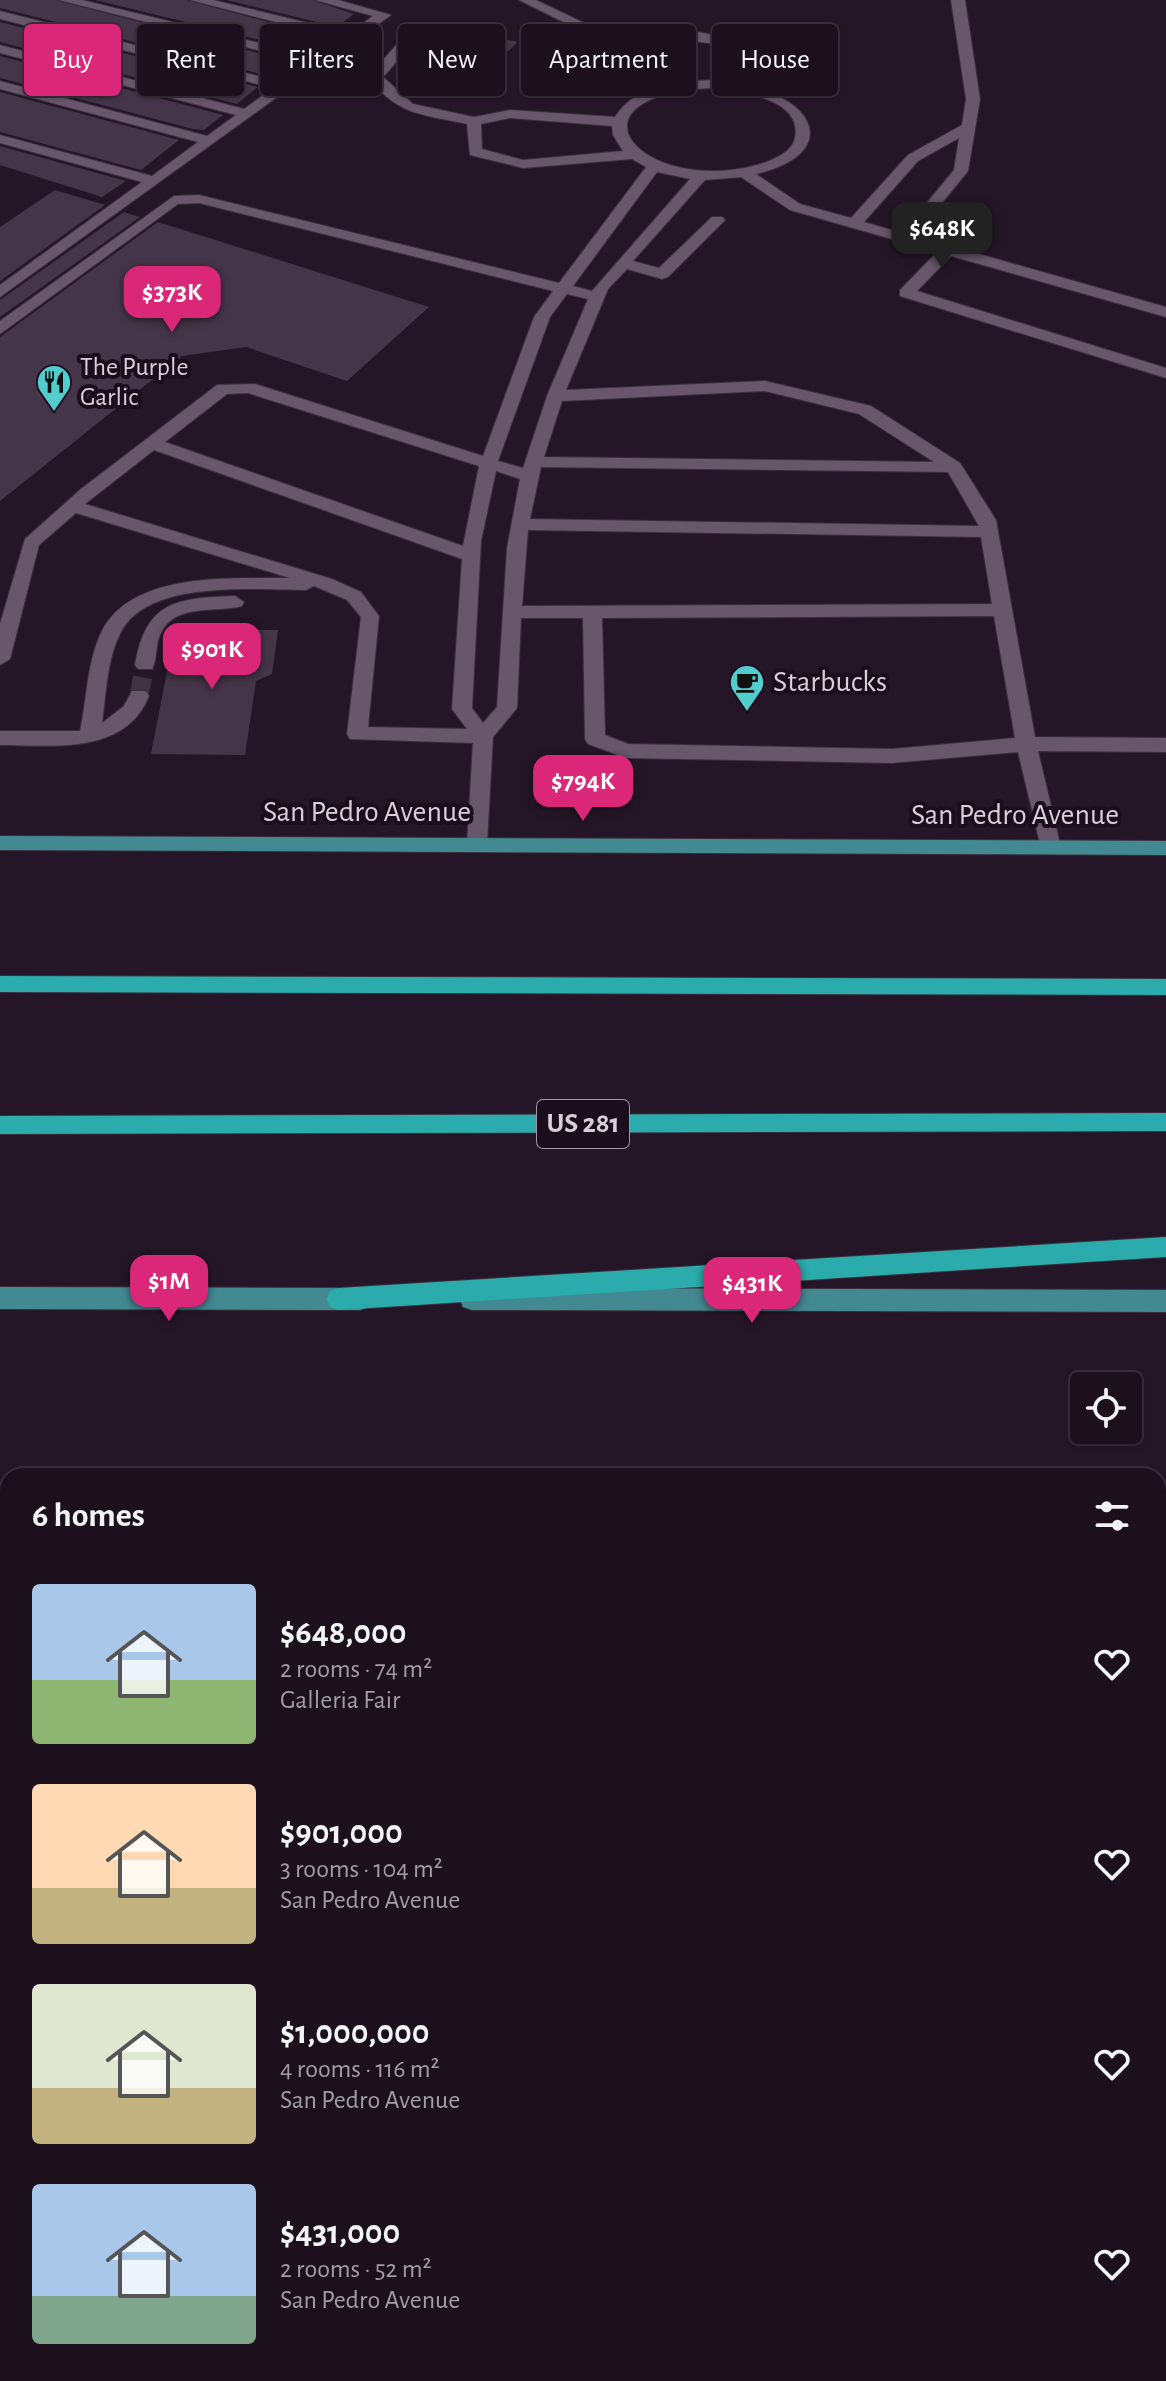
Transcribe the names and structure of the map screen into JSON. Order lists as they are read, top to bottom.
{
  "streets": {
    "highway": ["US 281"],
    "main road": ["San Pedro Avenue"]
  },
  "places": {
    "restaurant": ["The Purple Garlic"],
    "cafe": ["Starbucks"]
  },
  "page": {
    "chip": [
      "Buy",
      "Rent",
      "Filters",
      "New",
      "Apartment",
      "House"
    ],
    "price": [
      "$648K",
      "$373K",
      "$901K",
      "$794K",
      "$1M",
      "$431K"
    ],
    "heading": "6 homes",
    "list": [
      {
        "name": "$648,000",
        "note": "2 rooms · 74 m² · Galleria Fair"
      },
      {
        "name": "$901,000",
        "note": "3 rooms · 104 m² · San Pedro Avenue"
      },
      {
        "name": "$1,000,000",
        "note": "4 rooms · 116 m² · San Pedro Avenue"
      },
      {
        "name": "$431,000",
        "note": "2 rooms · 52 m² · San Pedro Avenue"
      }
    ]
  }
}
